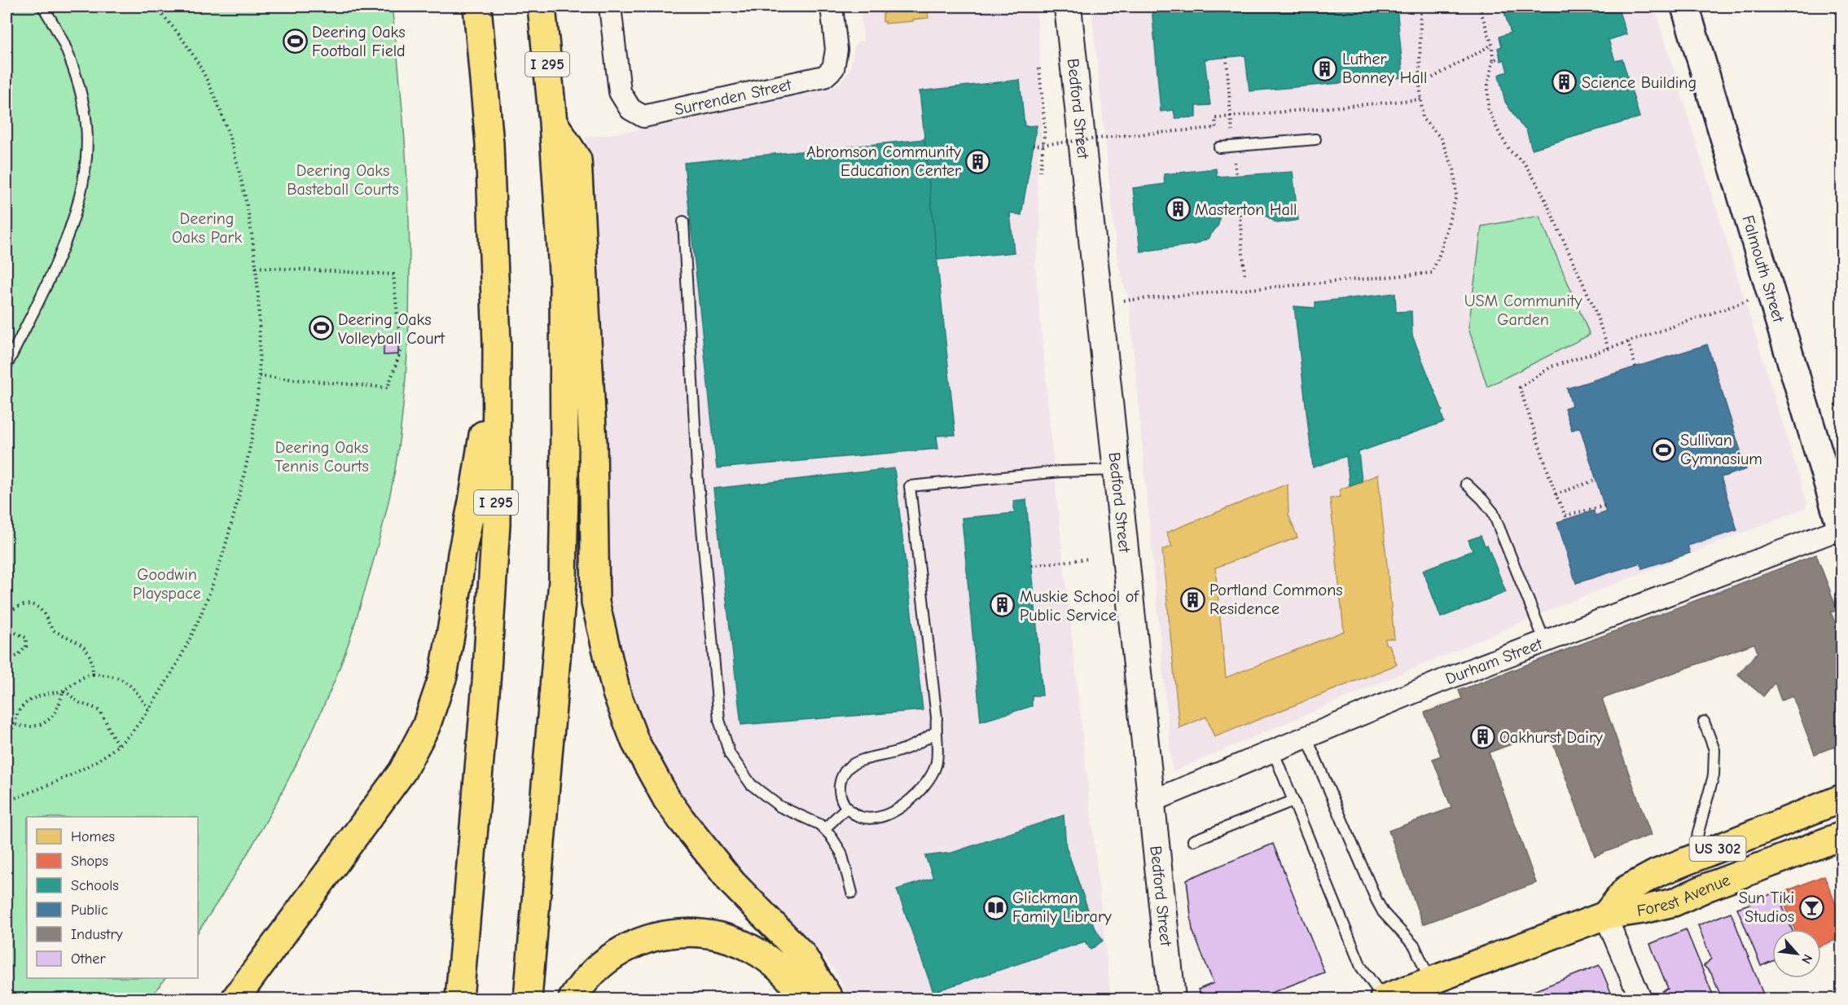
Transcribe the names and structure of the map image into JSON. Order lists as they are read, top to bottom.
{
  "streets": {
    "highway": ["I 295", "US 302", "Forest Avenue"],
    "main road": ["Falmouth Street"],
    "street": ["Surrenden Street", "Bedford Street", "Durham Street"]
  },
  "crossings": [
    ["Bedford Street", "Durham Street"],
    ["Falmouth Street", "Durham Street"]
  ],
  "parks": [
    "Deering Oaks Basteball Courts",
    "Deering Oaks Park",
    "USM Community Garden",
    "Deering Oaks Tennis Courts",
    "Goodwin Playspace"
  ],
  "places": {
    "sports": ["Deering Oaks Football Field", "Deering Oaks Volleyball Court", "Sullivan Gymnasium"],
    "building": [
      "Luther Bonney Hall",
      "Science Building",
      "Abromson Community Education Center",
      "Masterton Hall",
      "Portland Commons Residence",
      "Muskie School of Public Service",
      "Oakhurst Dairy"
    ],
    "library": ["Glickman Family Library"],
    "bar": ["Sun Tiki Studios"]
  },
  "legend": [
    "Homes",
    "Shops",
    "Schools",
    "Public",
    "Industry",
    "Other"
  ],
  "north": "bottom right"
}
